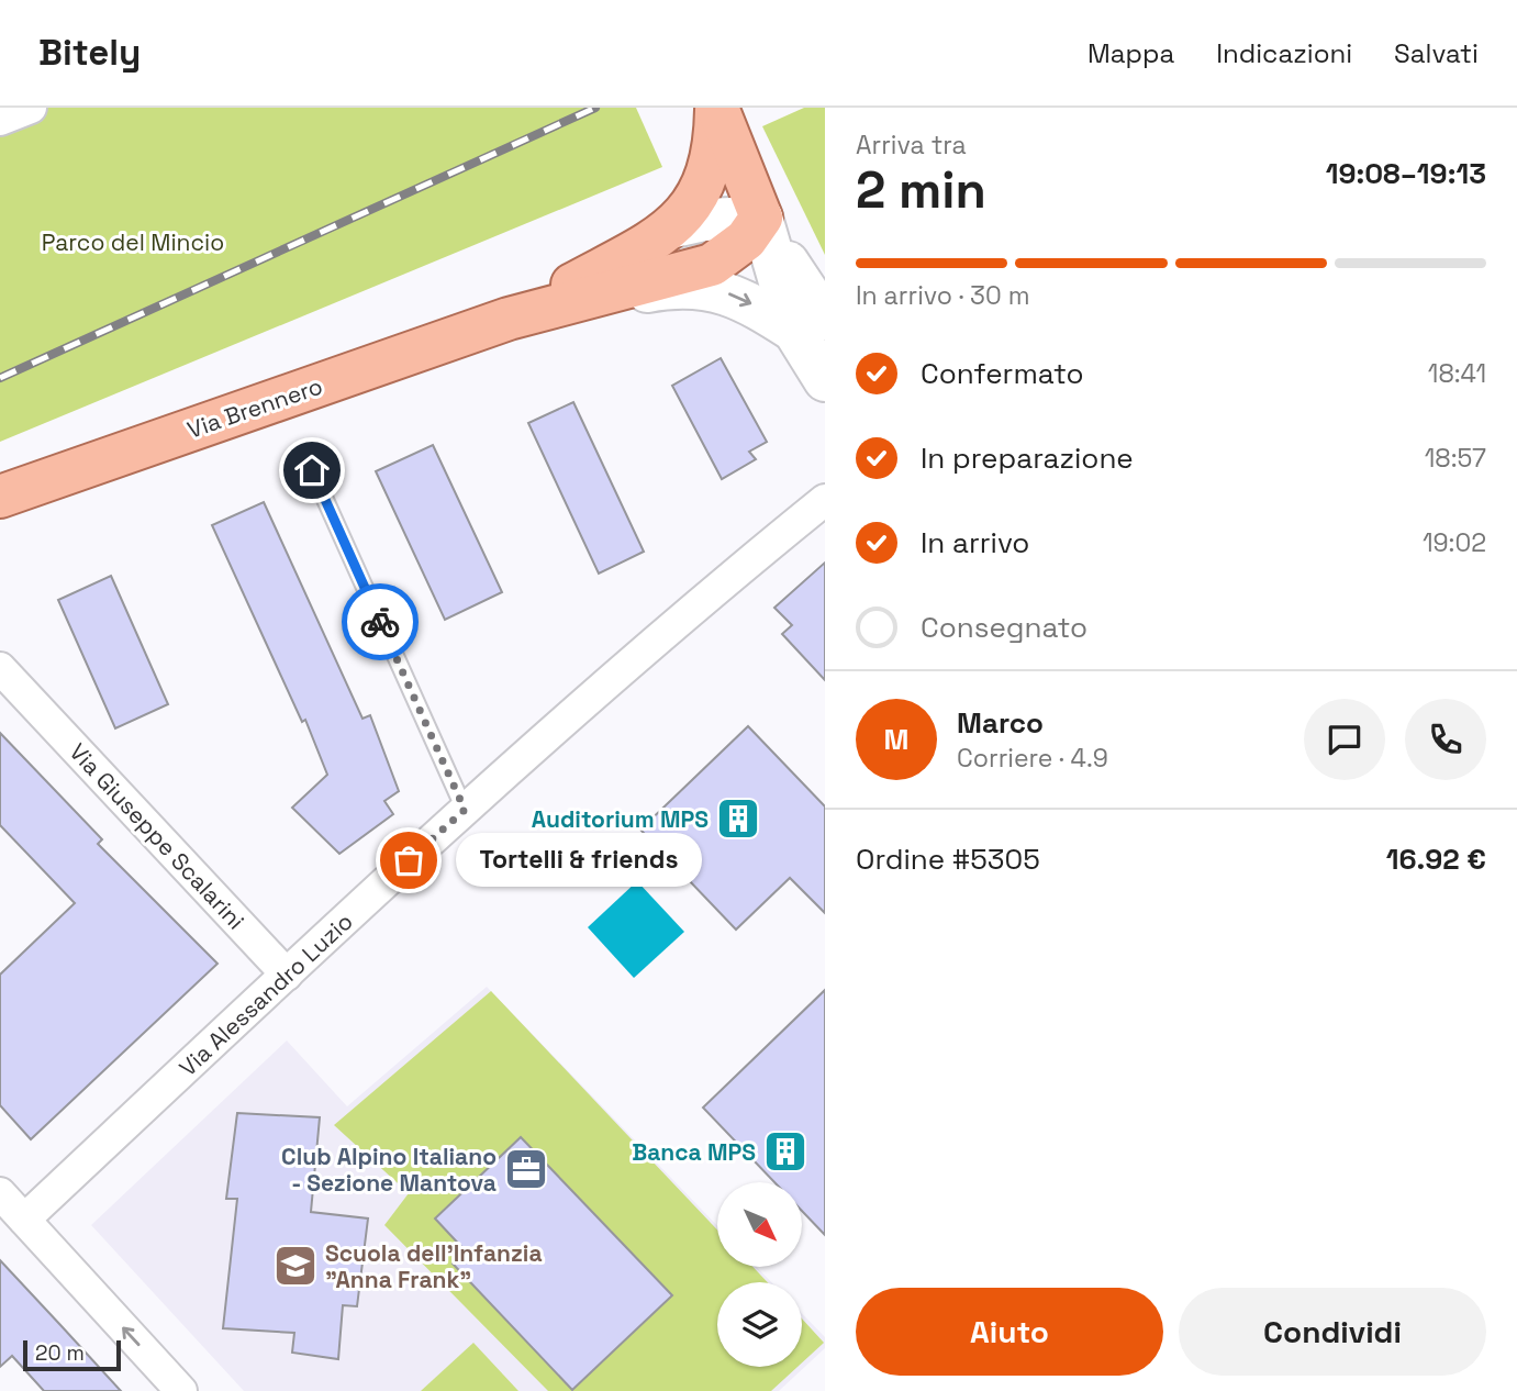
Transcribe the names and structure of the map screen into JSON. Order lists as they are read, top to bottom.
{
  "streets": {
    "main road": ["Via Brennero"],
    "street": ["Via Giuseppe Scalarini", "Via Alessandro Luzio"]
  },
  "crossings": [
    ["Via Giuseppe Scalarini", "Via Alessandro Luzio"]
  ],
  "parks": ["Parco del Mincio"],
  "places": {
    "building": ["Auditorium MPS", "Banca MPS"],
    "other": ["Tortelli & friends"],
    "office": ["Club Alpino Italiano - Sezione Mantova"],
    "school or university": ["Scuola dell'Infanzia \"Anna Frank\""]
  },
  "scale_bar": "20 m",
  "north": "bottom right",
  "page": {
    "header": "Bitely",
    "nav": ["Mappa", "Indicazioni", "Salvati"],
    "heading": ["2 min", "Arriva tra", "19:08–19:13"],
    "panel": [
      "Marco",
      "Corriere · 4.9",
      "Ordine #5305",
      "16.92 €"
    ],
    "bar": "In arrivo · 30 m",
    "list": [
      ["Confermato", "18:41"],
      ["In preparazione", "18:57"],
      ["In arrivo", "19:02"],
      "Consegnato"
    ],
    "round": "M",
    "bubble": "Tortelli & friends",
    "buttons": ["Aiuto", "Condividi"],
    "scale": "20 m"
  }
}
